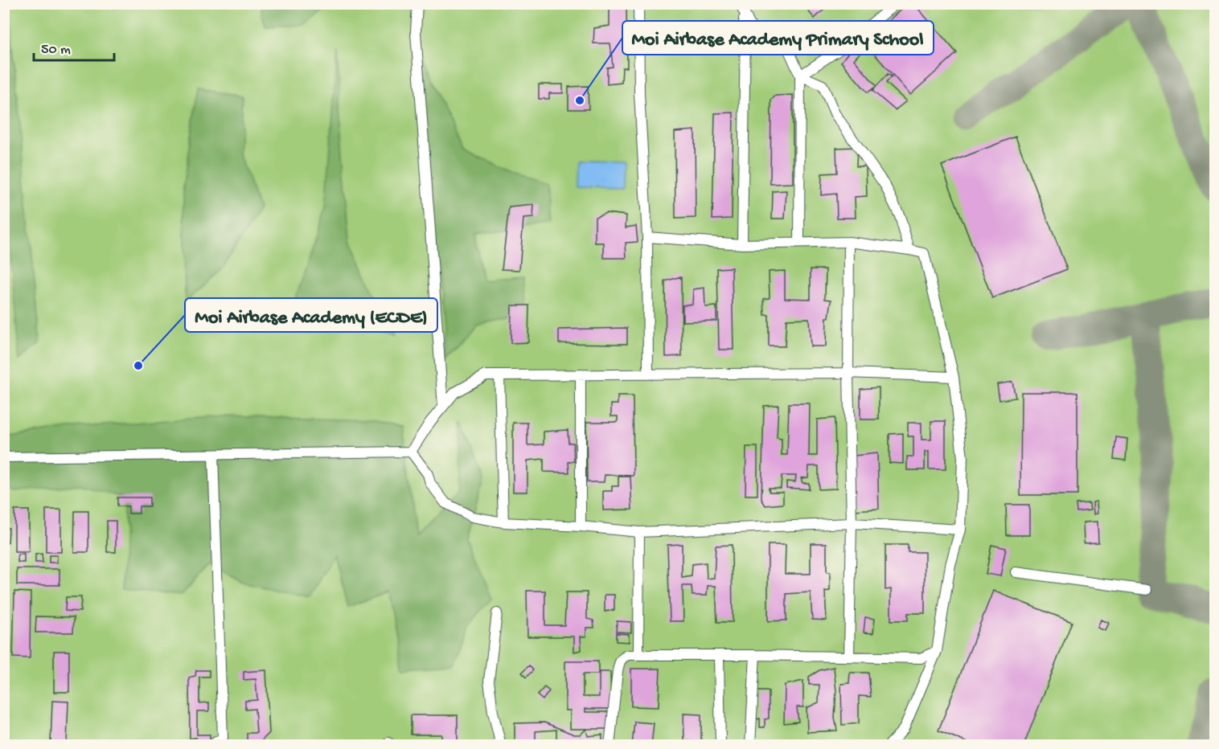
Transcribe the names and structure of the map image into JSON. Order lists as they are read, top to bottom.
{
  "places": ["Moi Airbase Academy Primary School", "Moi Airbase Academy (ECDE)"],
  "scale_bar": "50 m"
}
